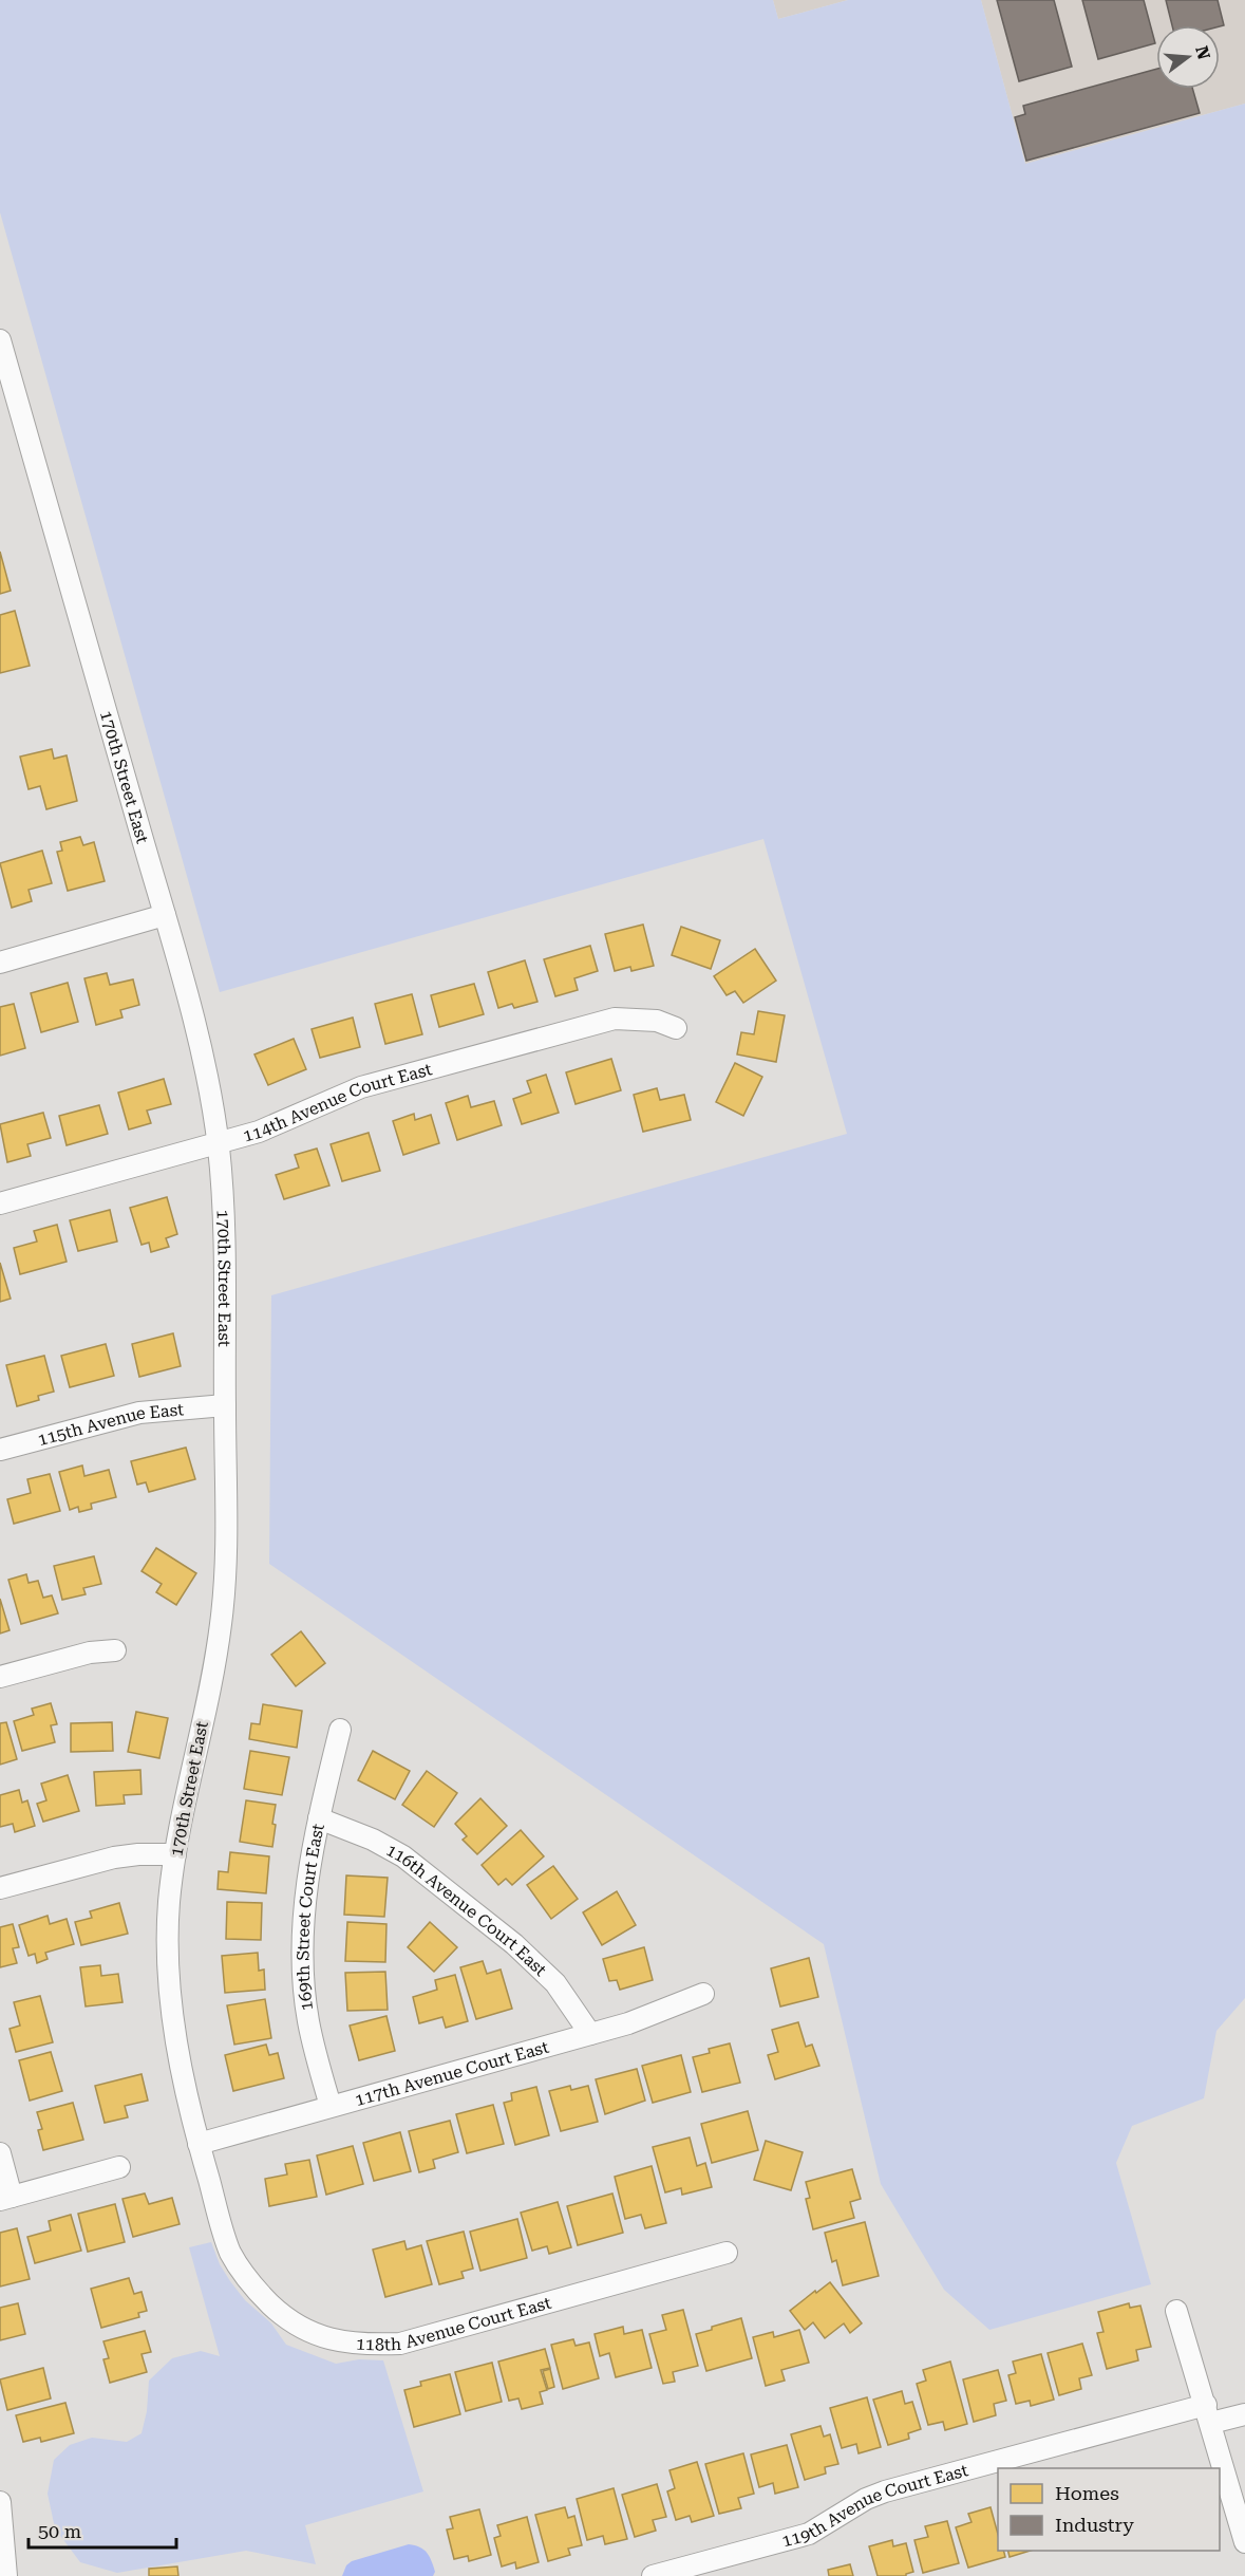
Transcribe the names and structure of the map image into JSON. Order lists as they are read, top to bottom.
{
  "streets": {
    "street": [
      "170th Street East",
      "114th Avenue Court East",
      "115th Avenue East",
      "116th Avenue Court East",
      "169th Street Court East",
      "117th Avenue Court East",
      "118th Avenue Court East",
      "119th Avenue Court East"
    ]
  },
  "crossings": [
    ["170th Street East", "114th Avenue Court East"],
    ["170th Street East", "115th Avenue East"],
    ["170th Street East", "117th Avenue Court East"],
    ["170th Street East", "118th Avenue Court East"],
    ["116th Avenue Court East", "169th Street Court East"],
    ["116th Avenue Court East", "117th Avenue Court East"],
    ["169th Street Court East", "117th Avenue Court East"]
  ],
  "legend": ["Homes", "Industry"],
  "scale_bar": "50 m",
  "north": "right"
}
